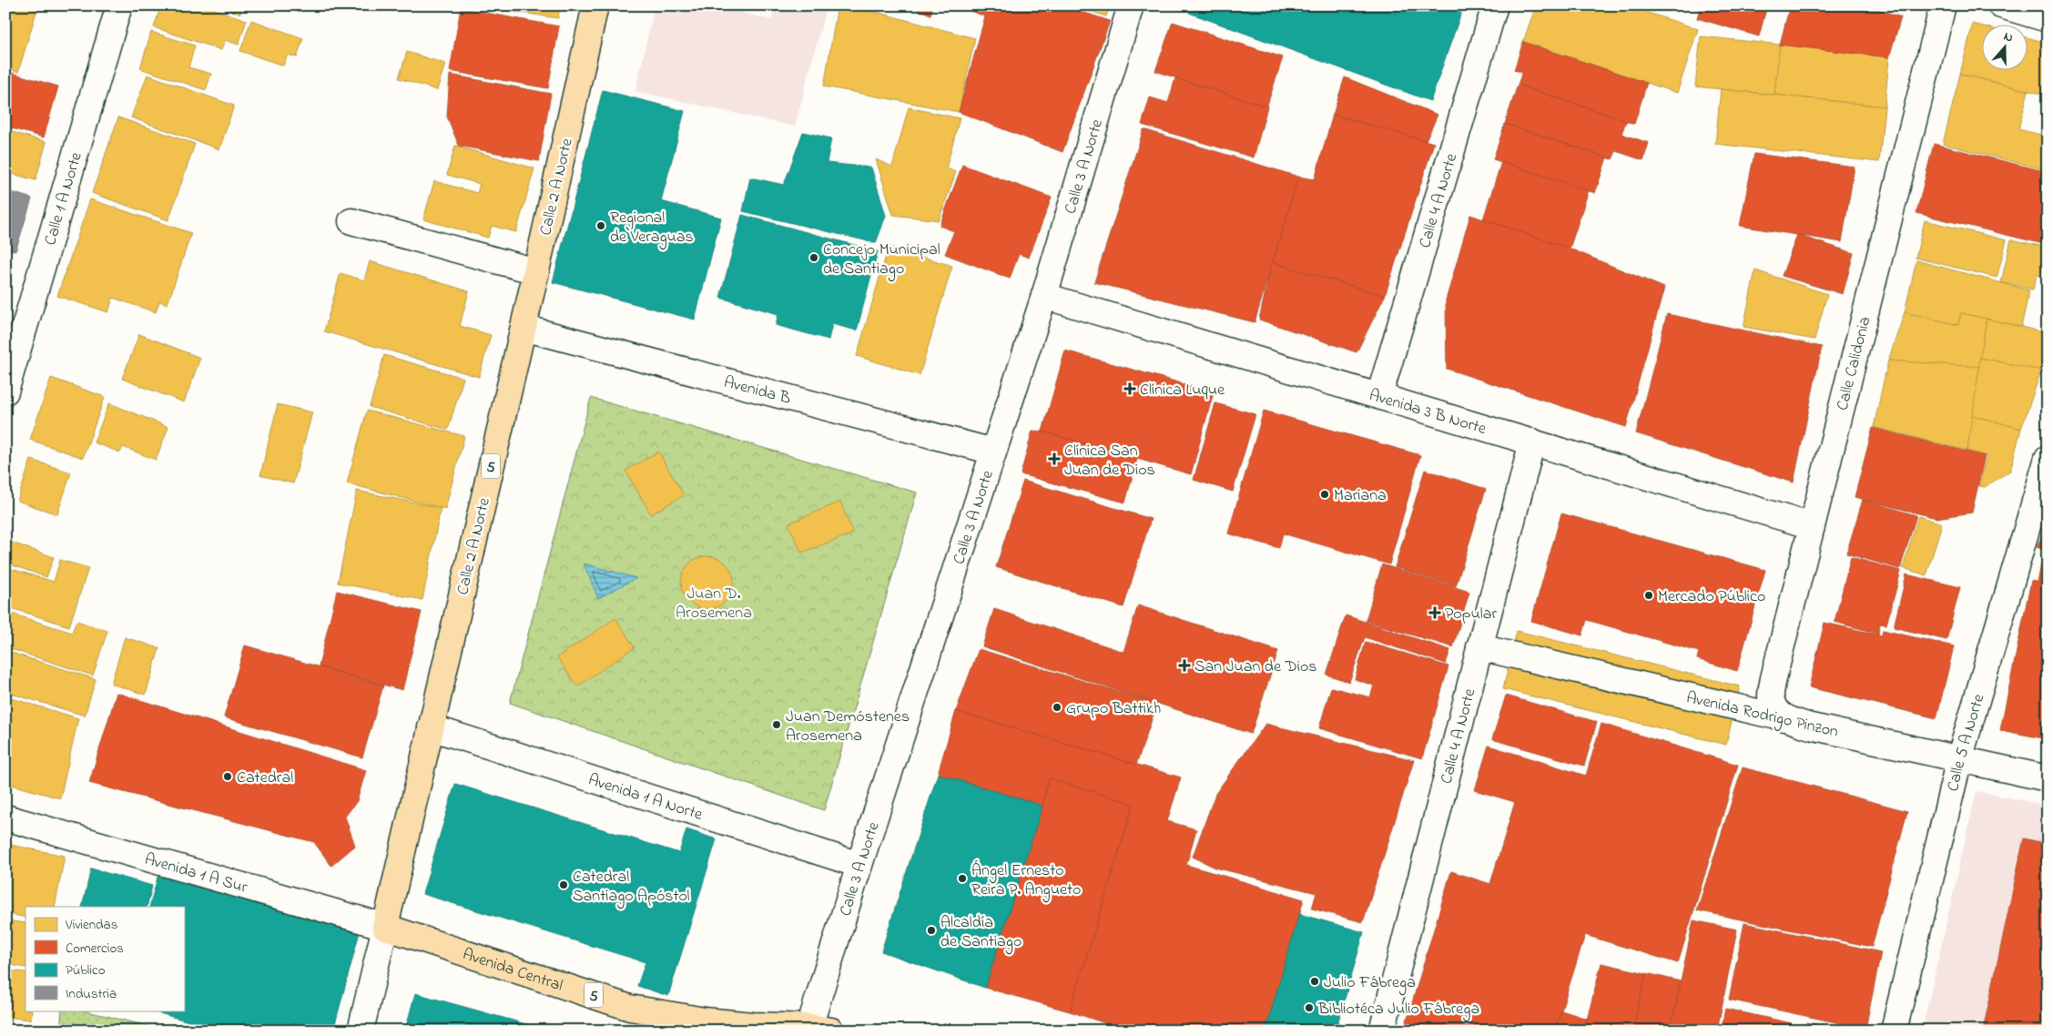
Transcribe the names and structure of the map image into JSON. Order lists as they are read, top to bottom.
{
  "streets": {
    "main road": ["Calle 2 A Norte", "5", "Avenida Central"],
    "street": [
      "Calle 3 A Norte",
      "Calle 1 A Norte",
      "Calle 4 A Norte",
      "Calle Calidonia",
      "Avenida B",
      "Avenida 3 B Norte",
      "Avenida Rodrigo Pinzon",
      "Calle 5 A Norte",
      "Avenida 1 A Norte",
      "Avenida 1 A Sur"
    ]
  },
  "crossings": [
    ["Calle 3 A Norte", "Avenida B"],
    ["Calle 3 A Norte", "Avenida 3 B Norte"],
    ["Calle 3 A Norte", "Avenida 1 A Norte"],
    ["Calle 3 A Norte", "Avenida Central"],
    ["Calle 2 A Norte", "Avenida B"],
    ["Calle 2 A Norte", "Avenida 1 A Norte"],
    ["Calle 2 A Norte", "Avenida 1 A Sur"],
    ["Calle 2 A Norte", "Avenida Central"],
    ["Calle 4 A Norte", "Avenida 3 B Norte"],
    ["Calle 4 A Norte", "Avenida Rodrigo Pinzon"],
    ["Calle Calidonia", "Avenida 3 B Norte"],
    ["Calle Calidonia", "Avenida Rodrigo Pinzon"],
    ["Avenida Rodrigo Pinzon", "Calle 5 A Norte"],
    ["Avenida 1 A Sur", "Avenida Central"]
  ],
  "parks": ["Juan D. Arosemena"],
  "places": {
    "other": [
      "Regional de Veraguas",
      "Concejo Municipal de Santiago",
      "Mariana",
      "Mercado Público",
      "Grupo Battikh",
      "Juan Demóstenes Arosemena",
      "Catedral",
      "Ángel Ernesto Reira P. Angueto",
      "Catedral Santiago Apóstol",
      "Alcaldía de Santiago",
      "Julio Fábrega",
      "Bibliotéca Julio Fábrega"
    ],
    "health": [
      "Clínica Luque",
      "Clínica San Juan de Dios",
      "Popular",
      "San Juan de Dios"
    ]
  },
  "legend": [
    "Viviendas",
    "Comercios",
    "Público",
    "Industria"
  ],
  "north": "top"
}
